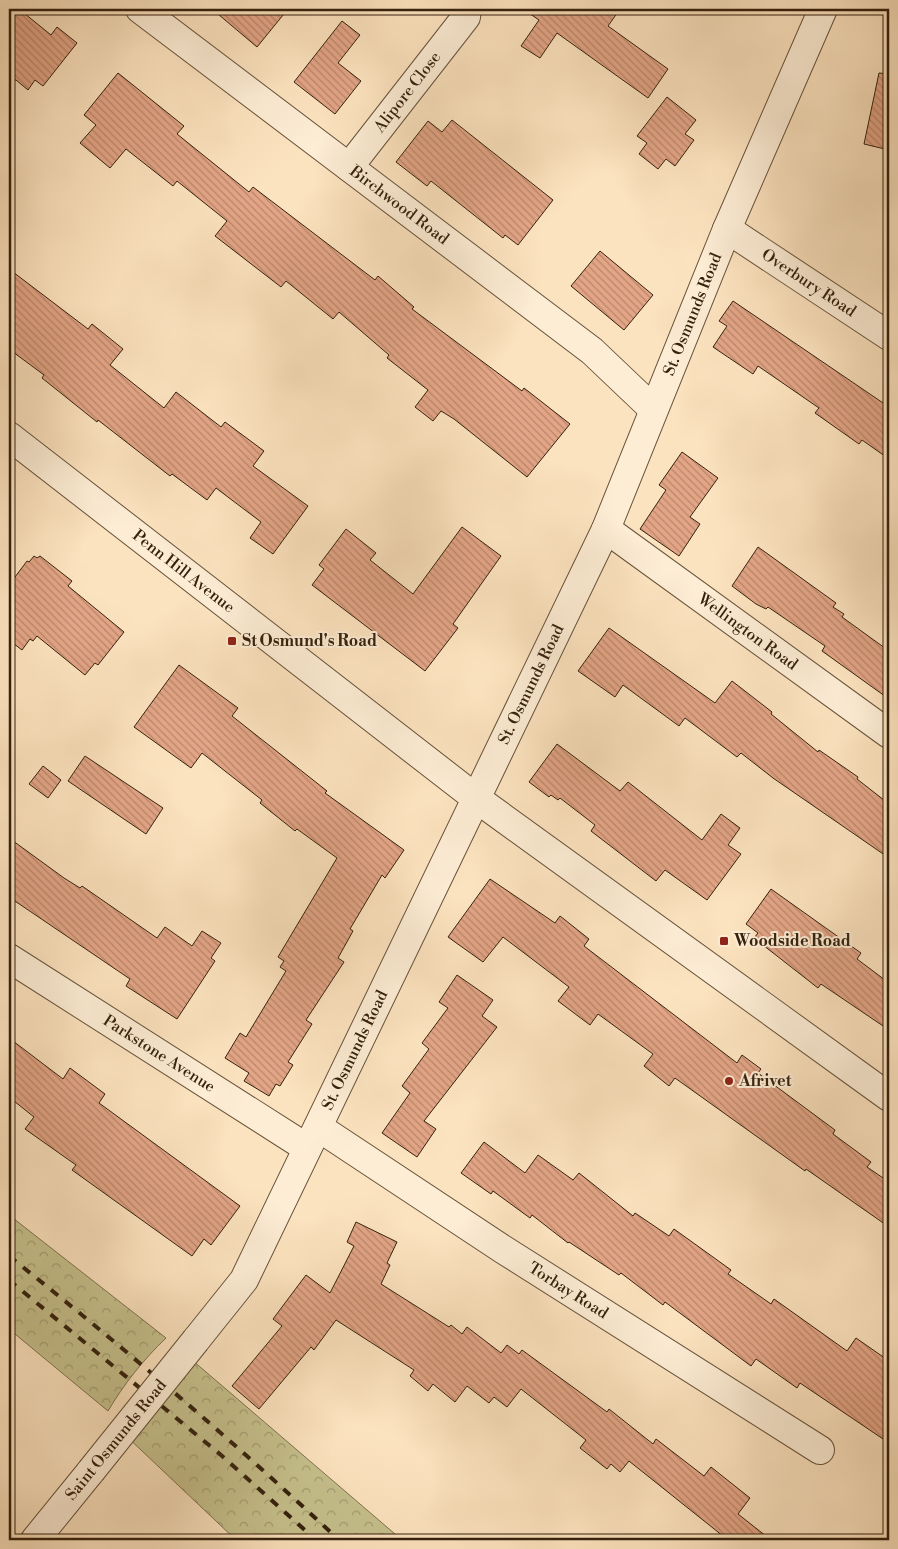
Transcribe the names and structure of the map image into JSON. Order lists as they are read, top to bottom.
{
  "streets": {
    "street": [
      "Alipore Close",
      "Birchwood Road",
      "Overbury Road",
      "St. Osmunds Road",
      "Penn Hill Avenue",
      "Wellington Road",
      "Parkstone Avenue",
      "Torbay Road",
      "Saint Osmunds Road"
    ]
  },
  "crossings": [
    ["Alipore Close", "Birchwood Road"],
    ["Birchwood Road", "St. Osmunds Road"],
    ["Overbury Road", "St. Osmunds Road"],
    ["St. Osmunds Road", "Penn Hill Avenue"],
    ["St. Osmunds Road", "Wellington Road"],
    ["St. Osmunds Road", "Parkstone Avenue"],
    ["St. Osmunds Road", "Torbay Road"],
    ["St. Osmunds Road", "Saint Osmunds Road"],
    ["Parkstone Avenue", "Torbay Road"]
  ],
  "places": {
    "transit": ["St Osmund's Road", "Woodside Road"],
    "other": ["Afrivet"]
  }
}
